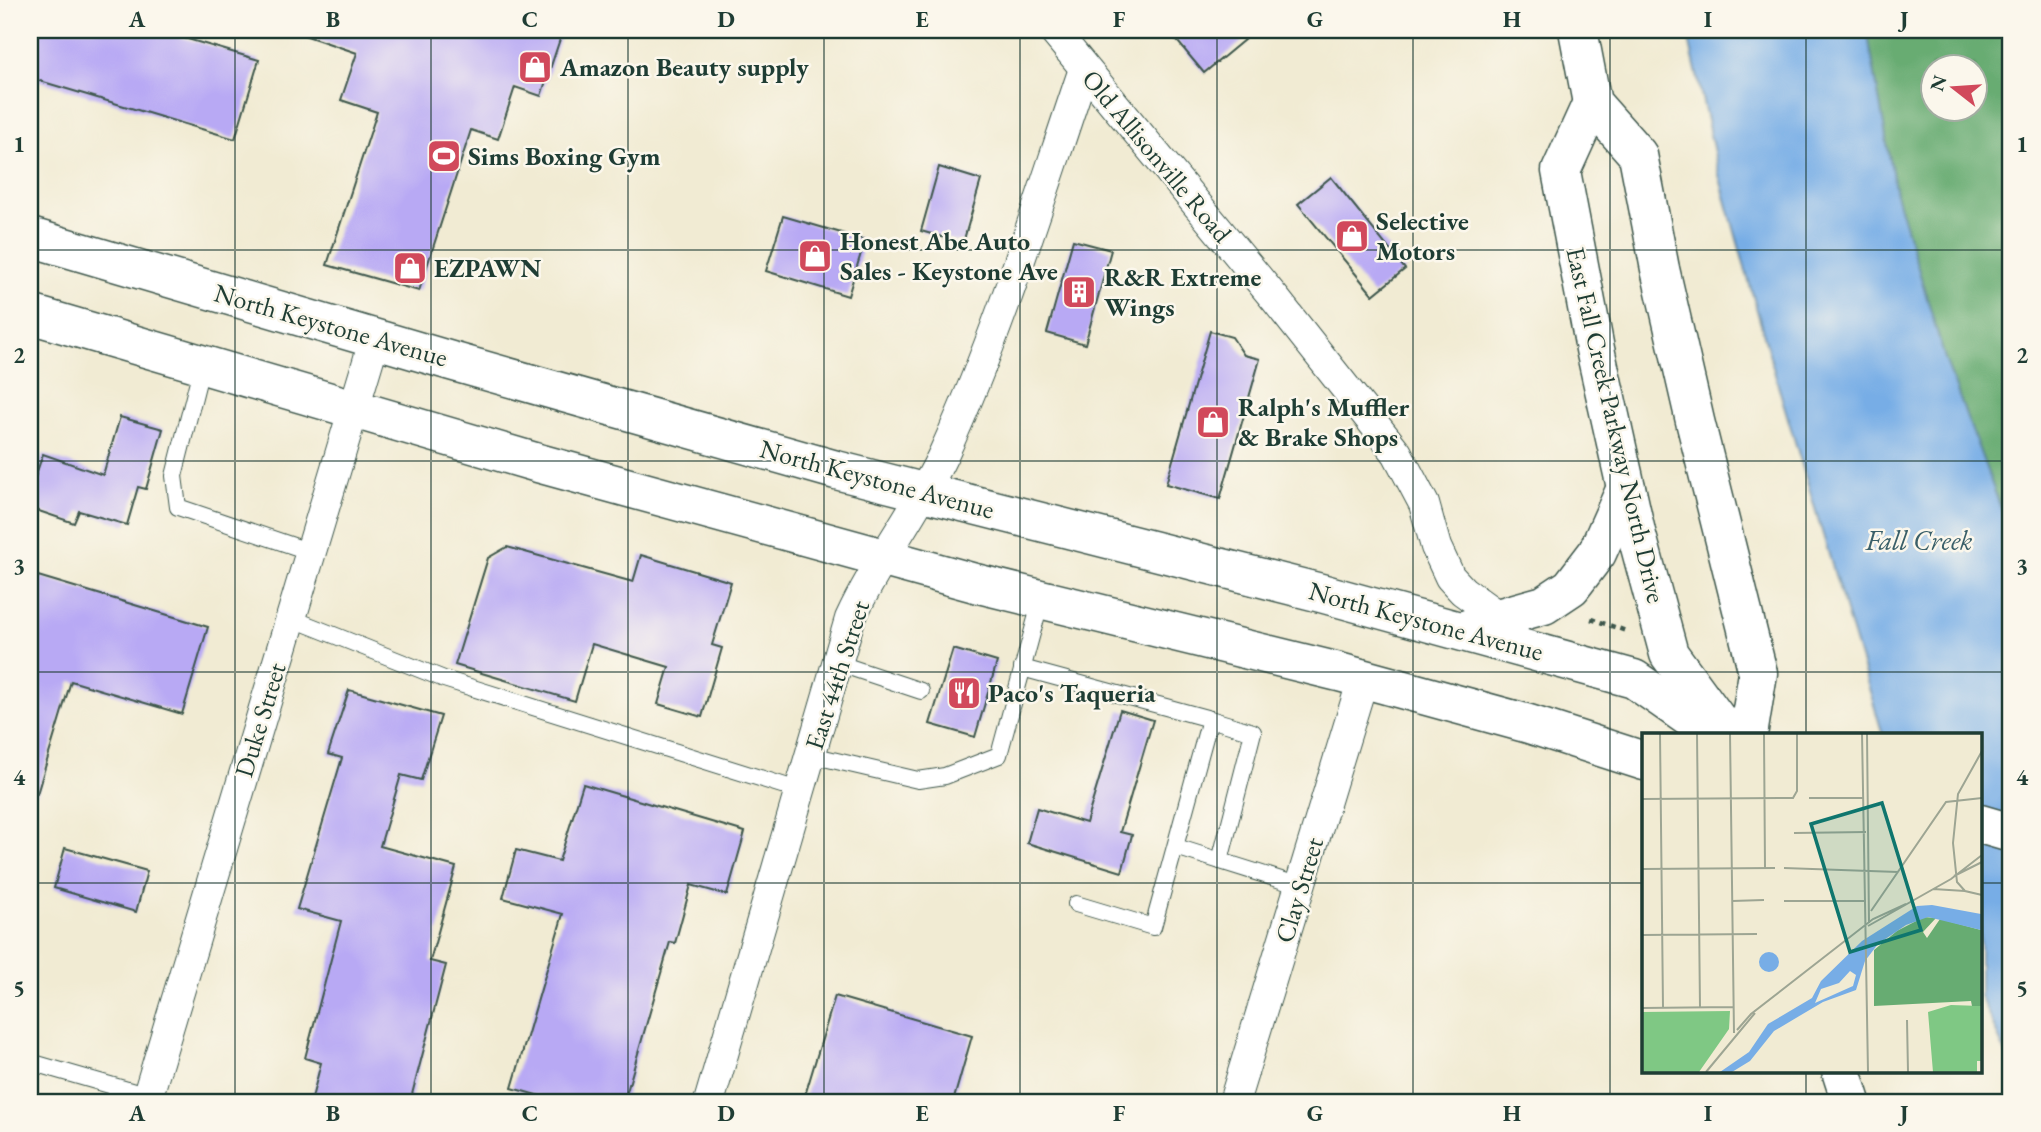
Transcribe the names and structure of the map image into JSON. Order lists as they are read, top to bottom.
{
  "streets": {
    "main road": ["North Keystone Avenue", "East Fall Creek Parkway North Drive"],
    "street": [
      "Old Allisonville Road",
      "East 44th Street",
      "Duke Street",
      "Clay Street"
    ]
  },
  "crossings": [
    ["Old Allisonville Road", "North Keystone Avenue"],
    ["Old Allisonville Road", "East 44th Street"],
    ["North Keystone Avenue", "East 44th Street"],
    ["North Keystone Avenue", "Duke Street"]
  ],
  "water": ["Fall Creek"],
  "places": {
    "shop": [
      "Amazon Beauty supply",
      "Selective Motors",
      "Honest Abe Auto Sales - Keystone Ave",
      "EZPAWN",
      "Ralph's Muffler & Brake Shops"
    ],
    "sports": ["Sims Boxing Gym"],
    "building": ["R&R Extreme Wings"],
    "restaurant": ["Paco's Taqueria"]
  },
  "north": "left",
  "grid": {
    "columns": [
      "A",
      "B",
      "C",
      "D",
      "E",
      "F",
      "G",
      "H",
      "I",
      "J"
    ],
    "rows": [
      "1",
      "2",
      "3",
      "4",
      "5"
    ]
  }
}
